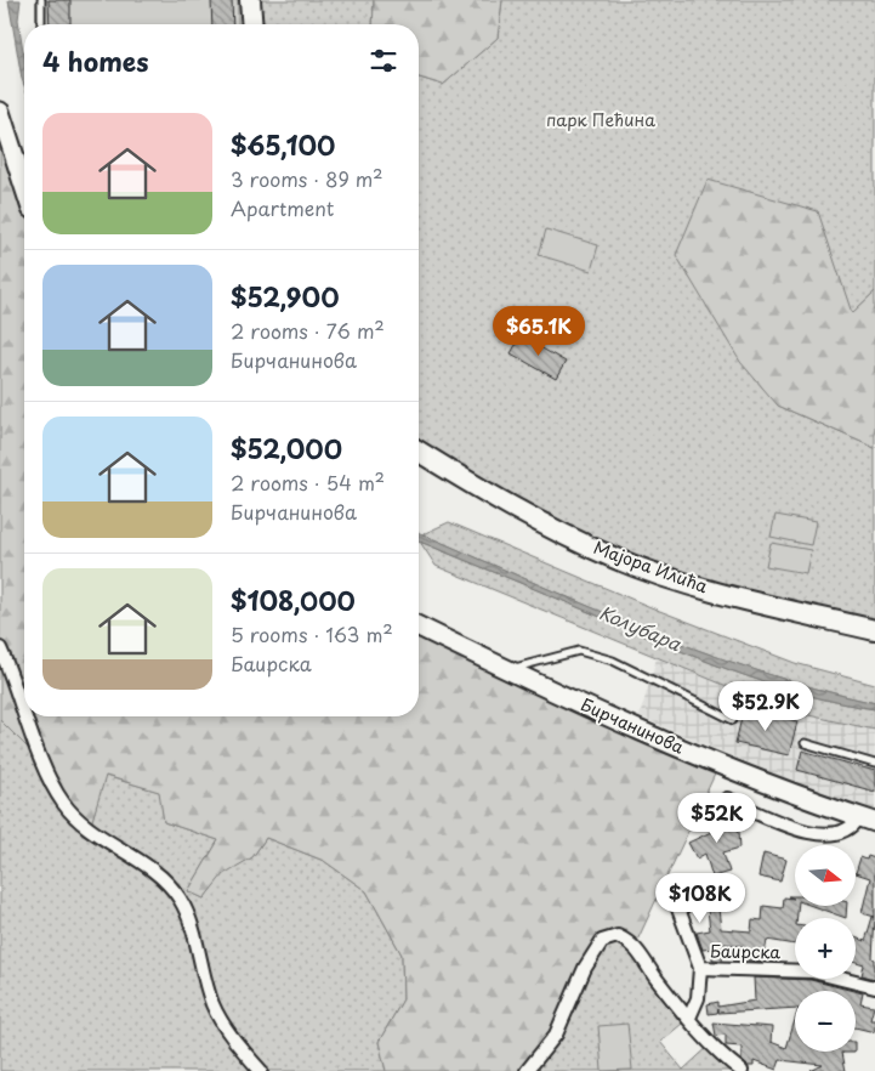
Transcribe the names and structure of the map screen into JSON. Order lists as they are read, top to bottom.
{
  "streets": {
    "main road": ["Мајора Илића", "Бирчанинова"],
    "street": ["Баирска"]
  },
  "water": ["Колубара"],
  "parks": ["парк Пећина"],
  "north": "right",
  "page": {
    "heading": "4 homes",
    "list": [
      {
        "name": "$65,100",
        "note": "3 rooms · 89 m² · Apartment"
      },
      {
        "name": "$52,900",
        "note": "2 rooms · 76 m² · Бирчанинова"
      },
      {
        "name": "$52,000",
        "note": "2 rooms · 54 m² · Бирчанинова"
      },
      {
        "name": "$108,000",
        "note": "5 rooms · 163 m² · Баирска"
      }
    ],
    "price": [
      "$65.1K",
      "$52.9K",
      "$52K",
      "$108K"
    ],
    "map_buttons": ["+", "−"]
  }
}
